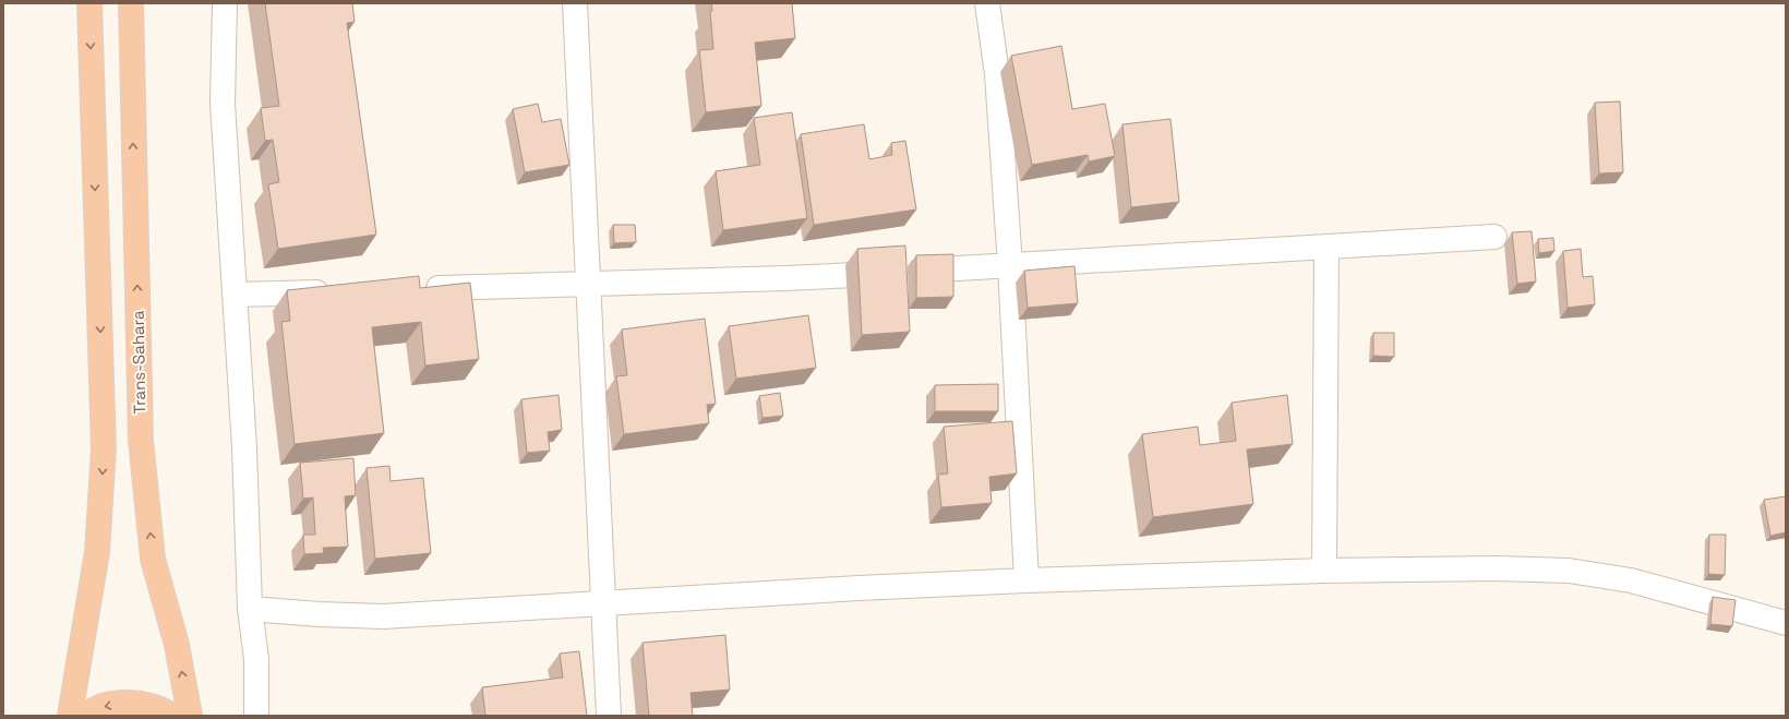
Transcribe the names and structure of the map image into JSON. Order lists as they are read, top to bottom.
{
  "streets": {
    "highway": ["Trans-Sahara"]
  }
}
